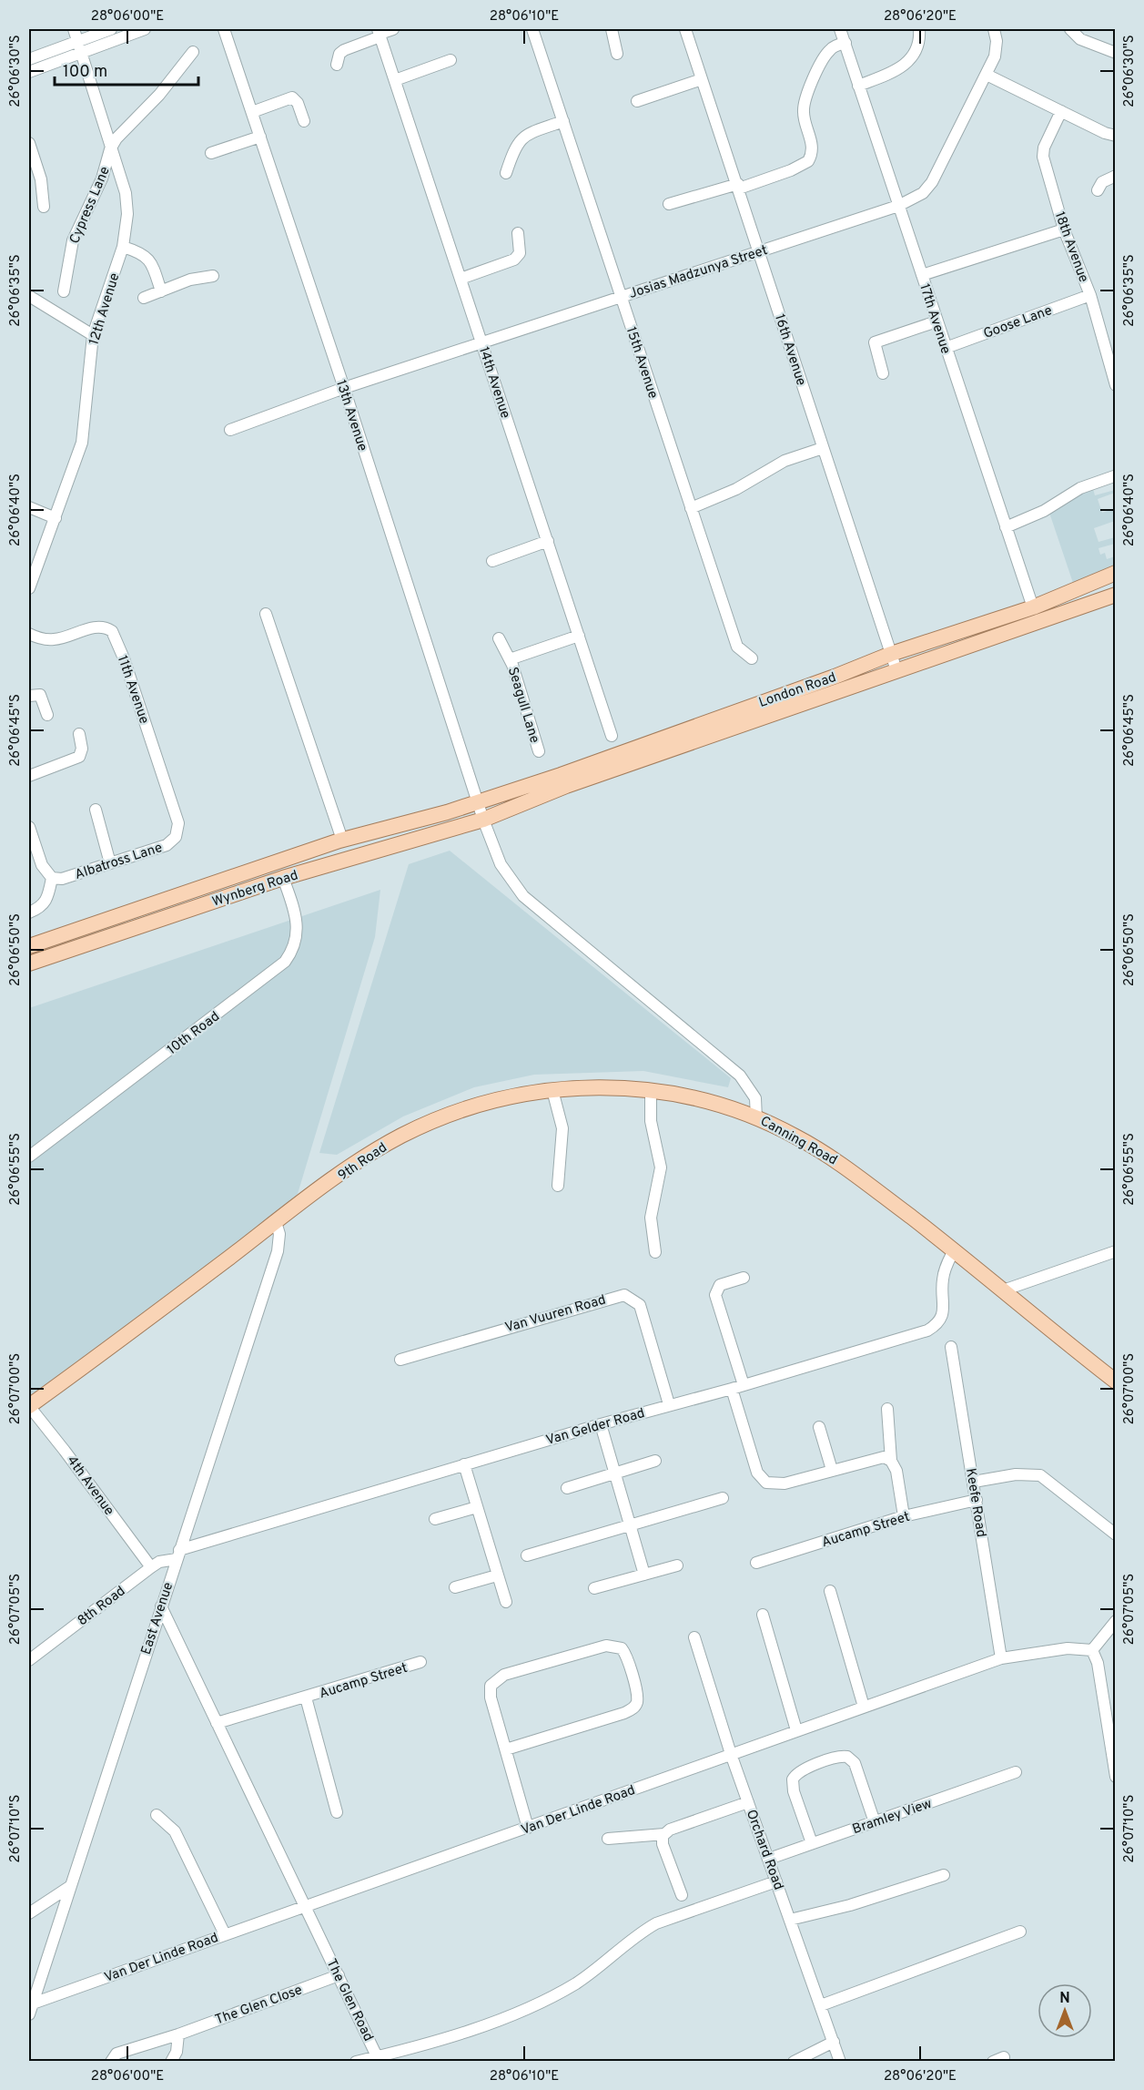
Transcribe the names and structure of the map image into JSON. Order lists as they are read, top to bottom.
{
  "streets": {
    "main road": [
      "London Road",
      "Wynberg Road",
      "Canning Road",
      "9th Road"
    ],
    "street": [
      "Cypress Lane",
      "18th Avenue",
      "Josias Madzunya Street",
      "12th Avenue",
      "17th Avenue",
      "Goose Lane",
      "16th Avenue",
      "15th Avenue",
      "14th Avenue",
      "13th Avenue",
      "11th Avenue",
      "Seagull Lane",
      "Albatross Lane",
      "10th Road",
      "Van Vuuren Road",
      "Van Gelder Road",
      "4th Avenue",
      "Keefe Road",
      "Aucamp Street",
      "8th Road",
      "East Avenue",
      "Van Der Linde Road",
      "Bramley View",
      "Orchard Road",
      "The Glen Road",
      "The Glen Close"
    ]
  },
  "crossings": [
    ["Cypress Lane", "12th Avenue"],
    ["18th Avenue", "Goose Lane"],
    ["Josias Madzunya Street", "17th Avenue"],
    ["Josias Madzunya Street", "16th Avenue"],
    ["Josias Madzunya Street", "15th Avenue"],
    ["Josias Madzunya Street", "14th Avenue"],
    ["Josias Madzunya Street", "13th Avenue"],
    ["17th Avenue", "Goose Lane"],
    ["17th Avenue", "London Road"],
    ["16th Avenue", "London Road"],
    ["14th Avenue", "Seagull Lane"],
    ["13th Avenue", "London Road"],
    ["13th Avenue", "Wynberg Road"],
    ["13th Avenue", "Canning Road"],
    ["11th Avenue", "Albatross Lane"],
    ["London Road", "Wynberg Road"],
    ["London Road", "Canning Road"],
    ["Wynberg Road", "10th Road"],
    ["Wynberg Road", "Canning Road"],
    ["Canning Road", "9th Road"],
    ["Canning Road", "Van Gelder Road"],
    ["9th Road", "4th Avenue"],
    ["9th Road", "East Avenue"],
    ["Van Vuuren Road", "Van Gelder Road"],
    ["Van Gelder Road", "8th Road"],
    ["Van Gelder Road", "East Avenue"],
    ["4th Avenue", "8th Road"],
    ["Keefe Road", "Aucamp Street"],
    ["Keefe Road", "Van Der Linde Road"],
    ["Aucamp Street", "The Glen Road"],
    ["8th Road", "East Avenue"],
    ["East Avenue", "Van Der Linde Road"],
    ["East Avenue", "The Glen Road"],
    ["Van Der Linde Road", "Orchard Road"],
    ["Van Der Linde Road", "The Glen Road"],
    ["Bramley View", "Orchard Road"],
    ["Orchard Road", "The Glen Road"],
    ["The Glen Road", "The Glen Close"]
  ],
  "scale_bar": "100 m",
  "north": "top",
  "coordinates": [
    "28°06'00\"E",
    "28°06'10\"E",
    "28°06'20\"E",
    "26°06'30\"S",
    "26°06'35\"S",
    "26°06'40\"S",
    "26°06'45\"S",
    "26°06'50\"S",
    "26°06'55\"S",
    "26°07'00\"S",
    "26°07'05\"S",
    "26°07'10\"S"
  ]
}
